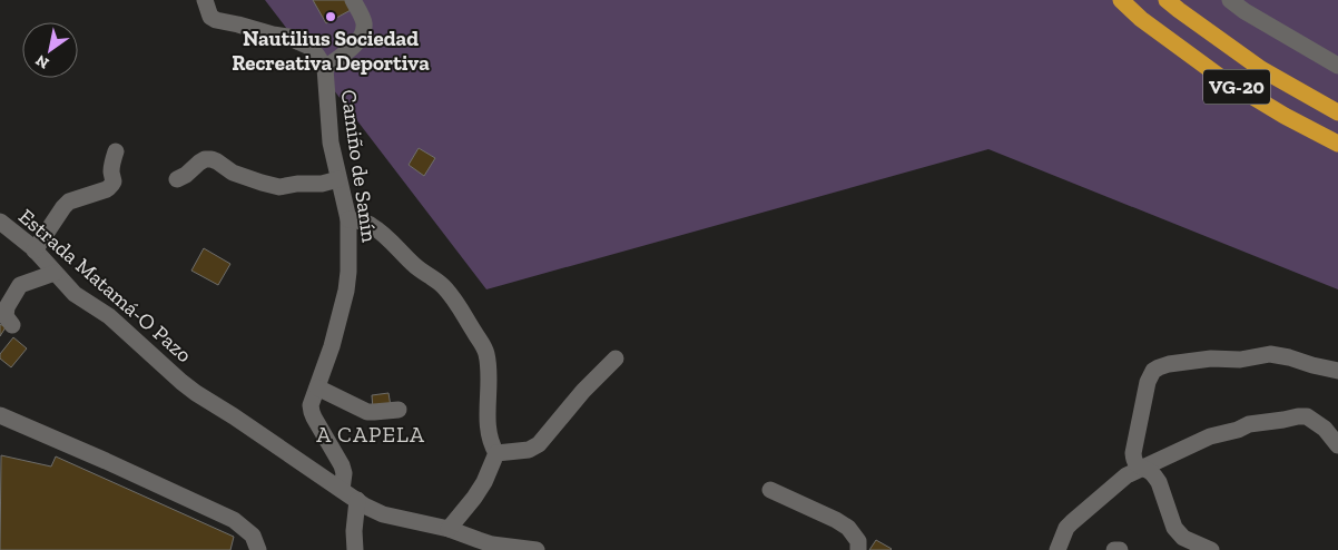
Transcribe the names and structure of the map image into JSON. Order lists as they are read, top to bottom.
{
  "streets": {
    "highway": ["VG-20"],
    "street": ["Camiño de Sanín", "Estrada Matamá-O Pazo"]
  },
  "crossings": [
    ["Camiño de Sanín", "Estrada Matamá-O Pazo"]
  ],
  "districts": ["A CAPELA"],
  "places": ["Nautilius Sociedad Recreativa Deportiva"],
  "north": "bottom left"
}
